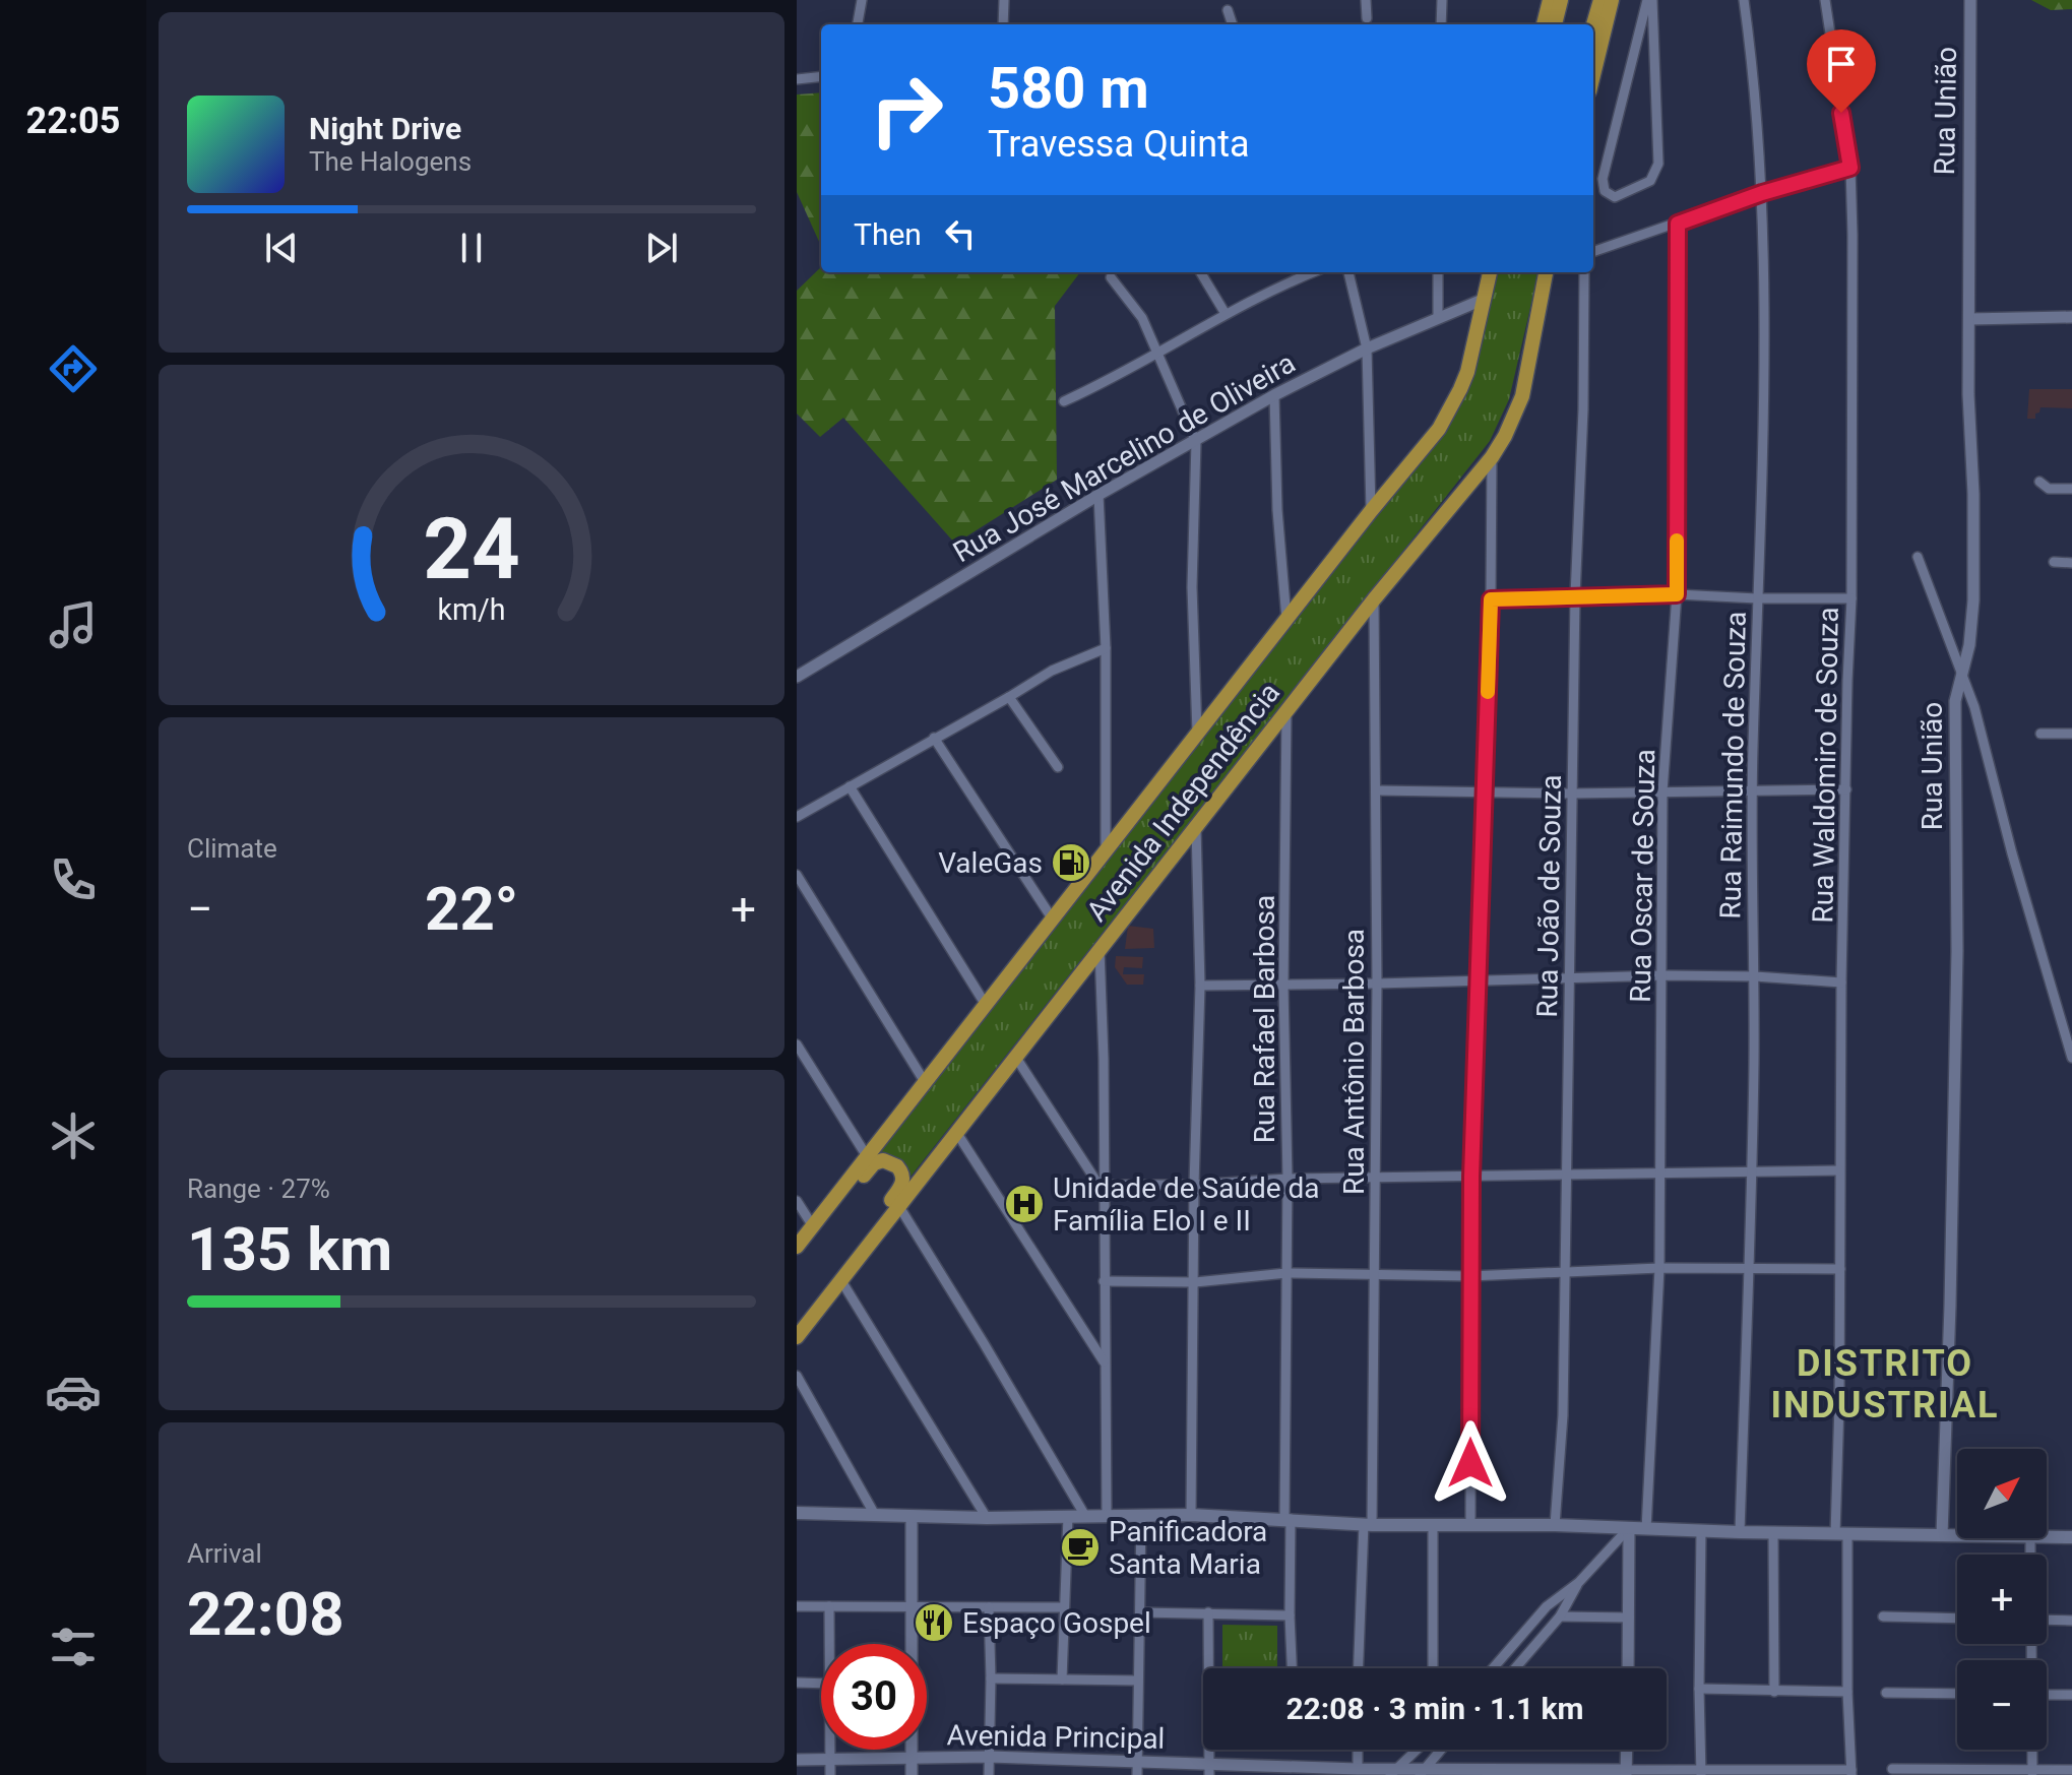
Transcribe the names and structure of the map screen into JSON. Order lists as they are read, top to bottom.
{
  "streets": {
    "main road": ["Avenida Independência"],
    "street": [
      "Rua União",
      "Rua José Marcelino de Oliveira",
      "Rua Raimundo de Souza",
      "Rua Waldomiro de Souza",
      "Rua Oscar de Souza",
      "Rua João de Souza",
      "Rua Rafael Barbosa",
      "Rua Antônio Barbosa",
      "Avenida Principal"
    ]
  },
  "crossings": [
    ["Rua José Marcelino de Oliveira", "Avenida Independência"],
    ["Rua Waldomiro de Souza", "Avenida Principal"],
    ["Avenida Independência", "Rua Rafael Barbosa"],
    ["Avenida Independência", "Rua Antônio Barbosa"]
  ],
  "districts": ["DISTRITO INDUSTRIAL"],
  "places": {
    "fuel station": ["ValeGas"],
    "hospital": ["Unidade de Saúde da Família Elo I e II"],
    "cafe": ["Panificadora Santa Maria"],
    "restaurant": ["Espaço Gospel"]
  },
  "north": "top right",
  "page": {
    "tabs": "22:05",
    "turn": ["580 m", "Travessa Quinta"],
    "song": ["Night Drive", "The Halogens"],
    "then": "Then",
    "tile": [
      "Climate",
      ["Range · 27%", "135 km"],
      ["Arrival", "22:08"]
    ],
    "heat": ["−", "22°", "+"],
    "map_buttons": ["+", "−"],
    "limit": "30",
    "trip": "22:08 · 3 min · 1.1 km",
    "gauge": ["24", "km/h"]
  }
}
